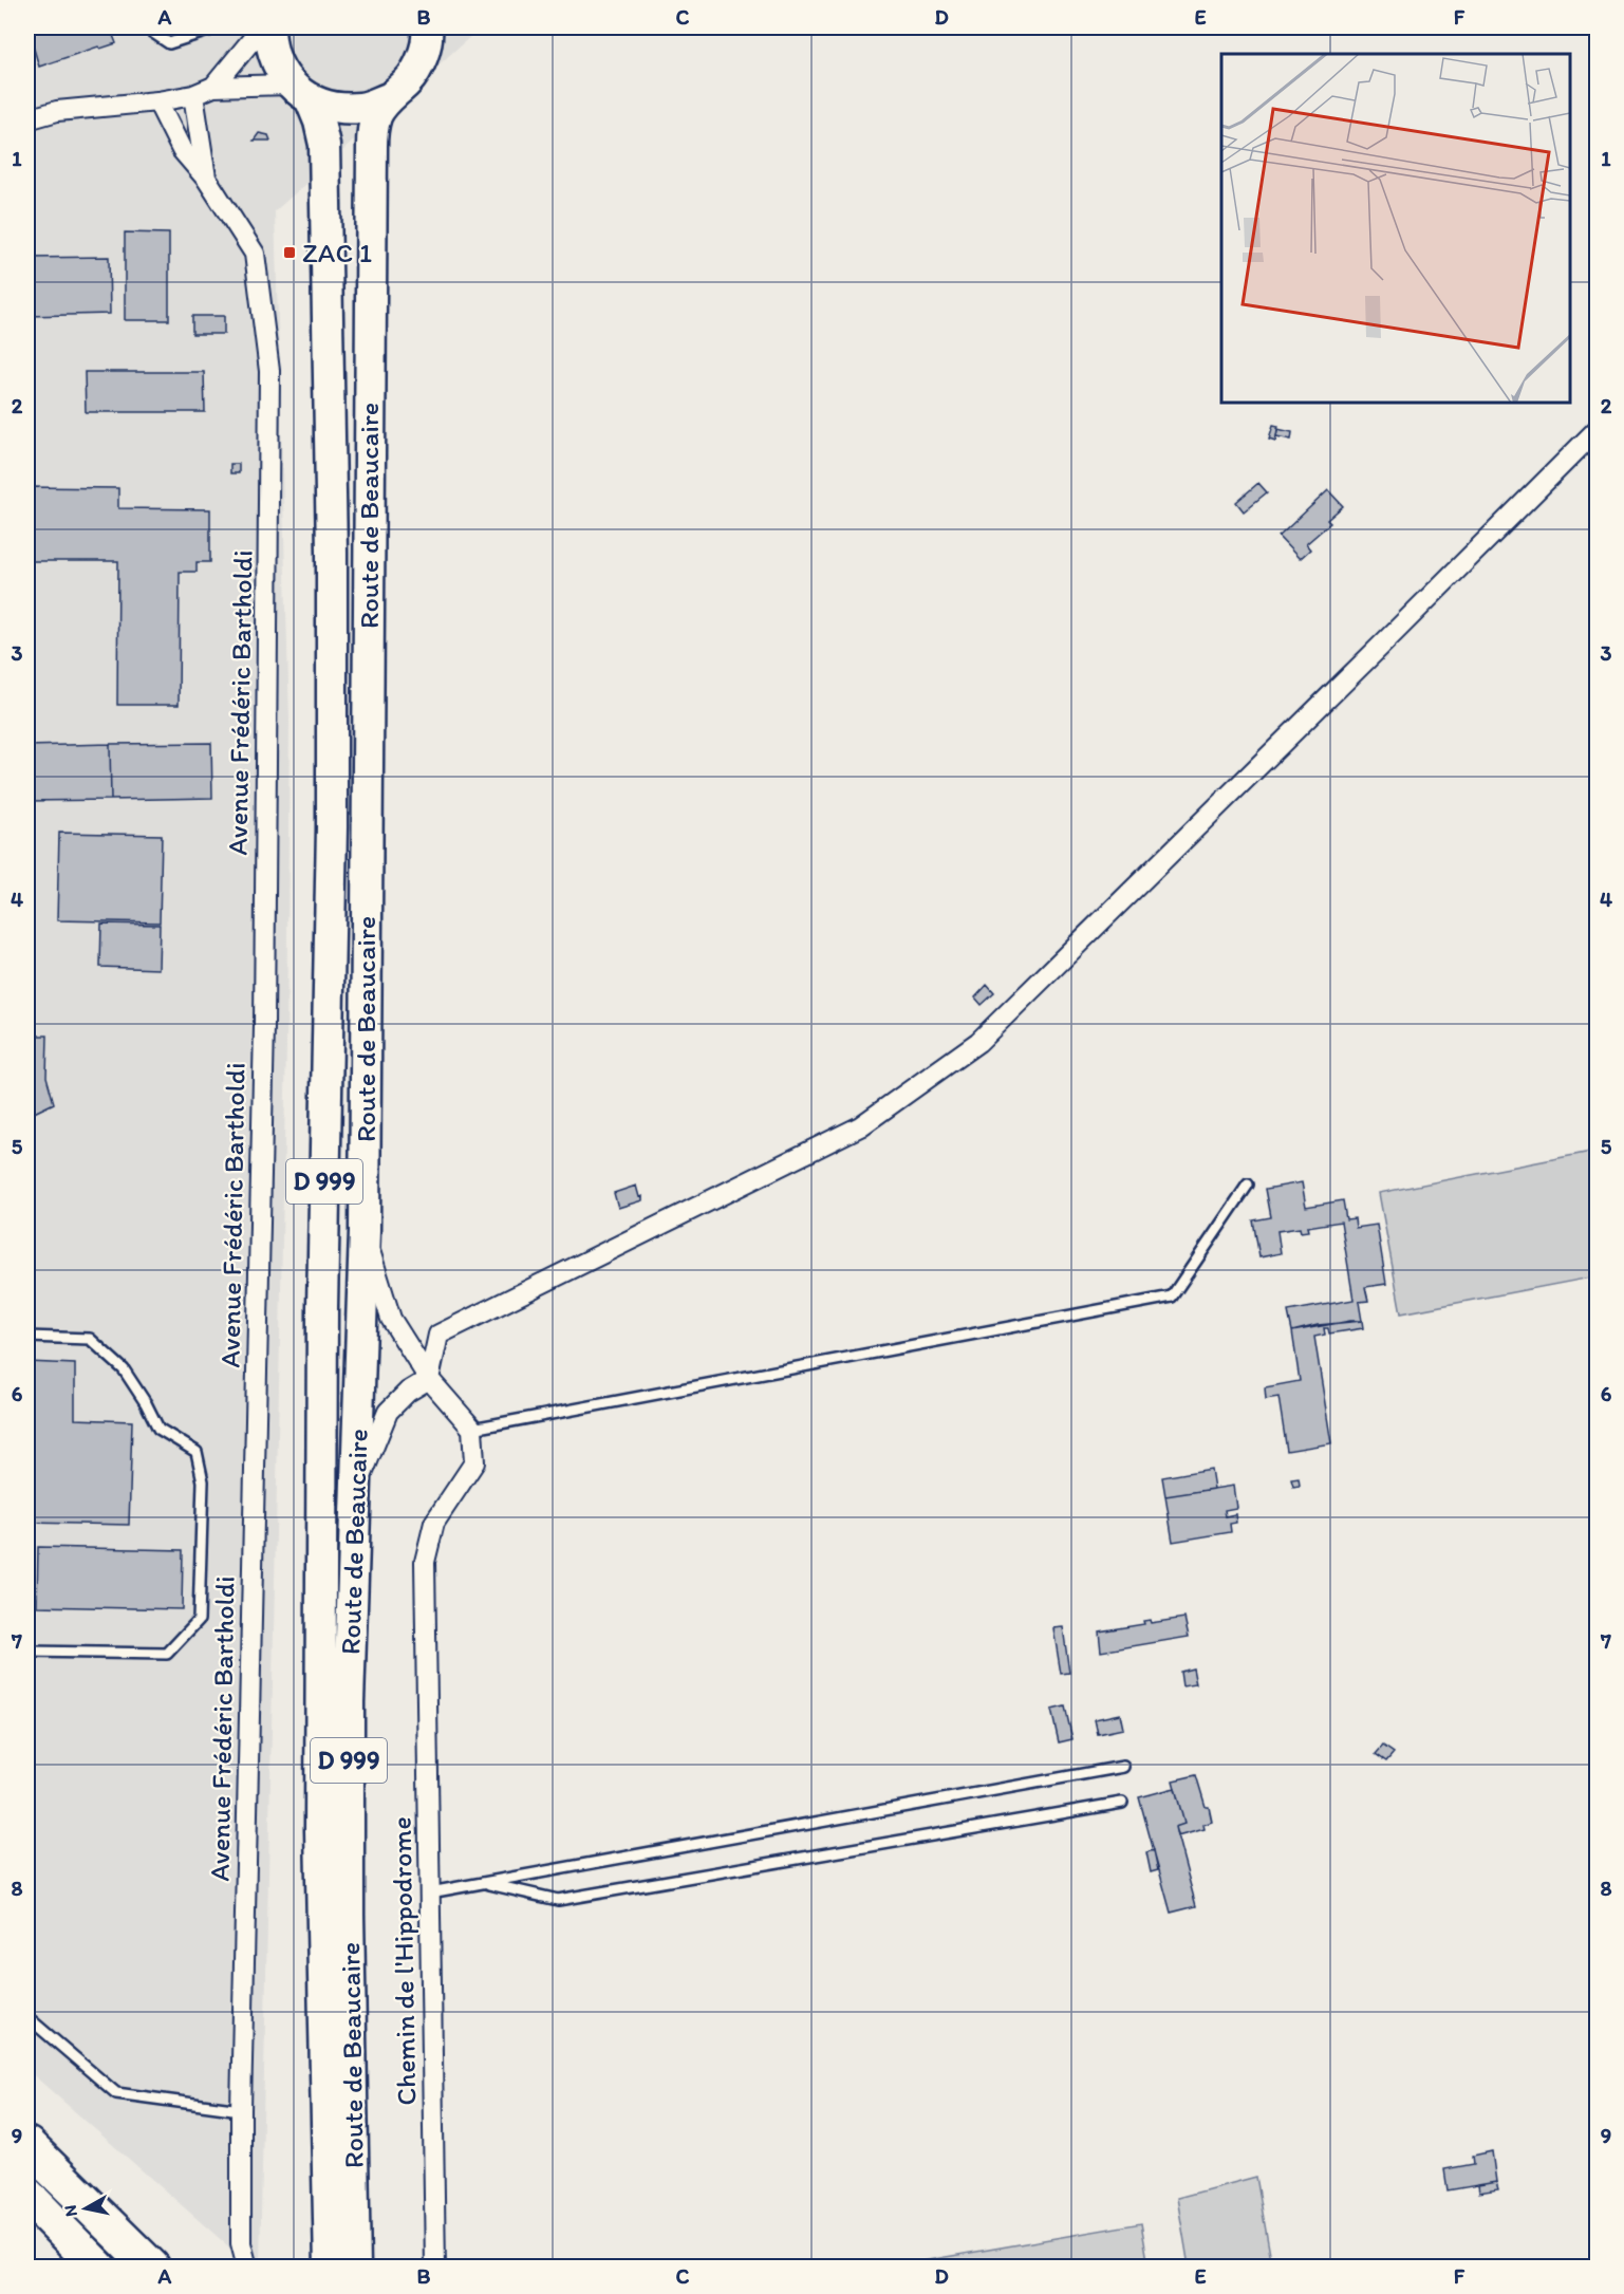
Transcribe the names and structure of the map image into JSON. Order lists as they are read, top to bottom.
{
  "streets": {
    "main road": ["Route de Beaucaire", "D 999"],
    "street": ["Avenue Frédéric Bartholdi", "Chemin de l'Hippodrome"]
  },
  "places": {
    "transit": ["ZAC 1"]
  },
  "north": "left",
  "grid": {
    "columns": [
      "A",
      "B",
      "C",
      "D",
      "E",
      "F"
    ],
    "rows": [
      "1",
      "2",
      "3",
      "4",
      "5",
      "6",
      "7",
      "8",
      "9"
    ]
  }
}
